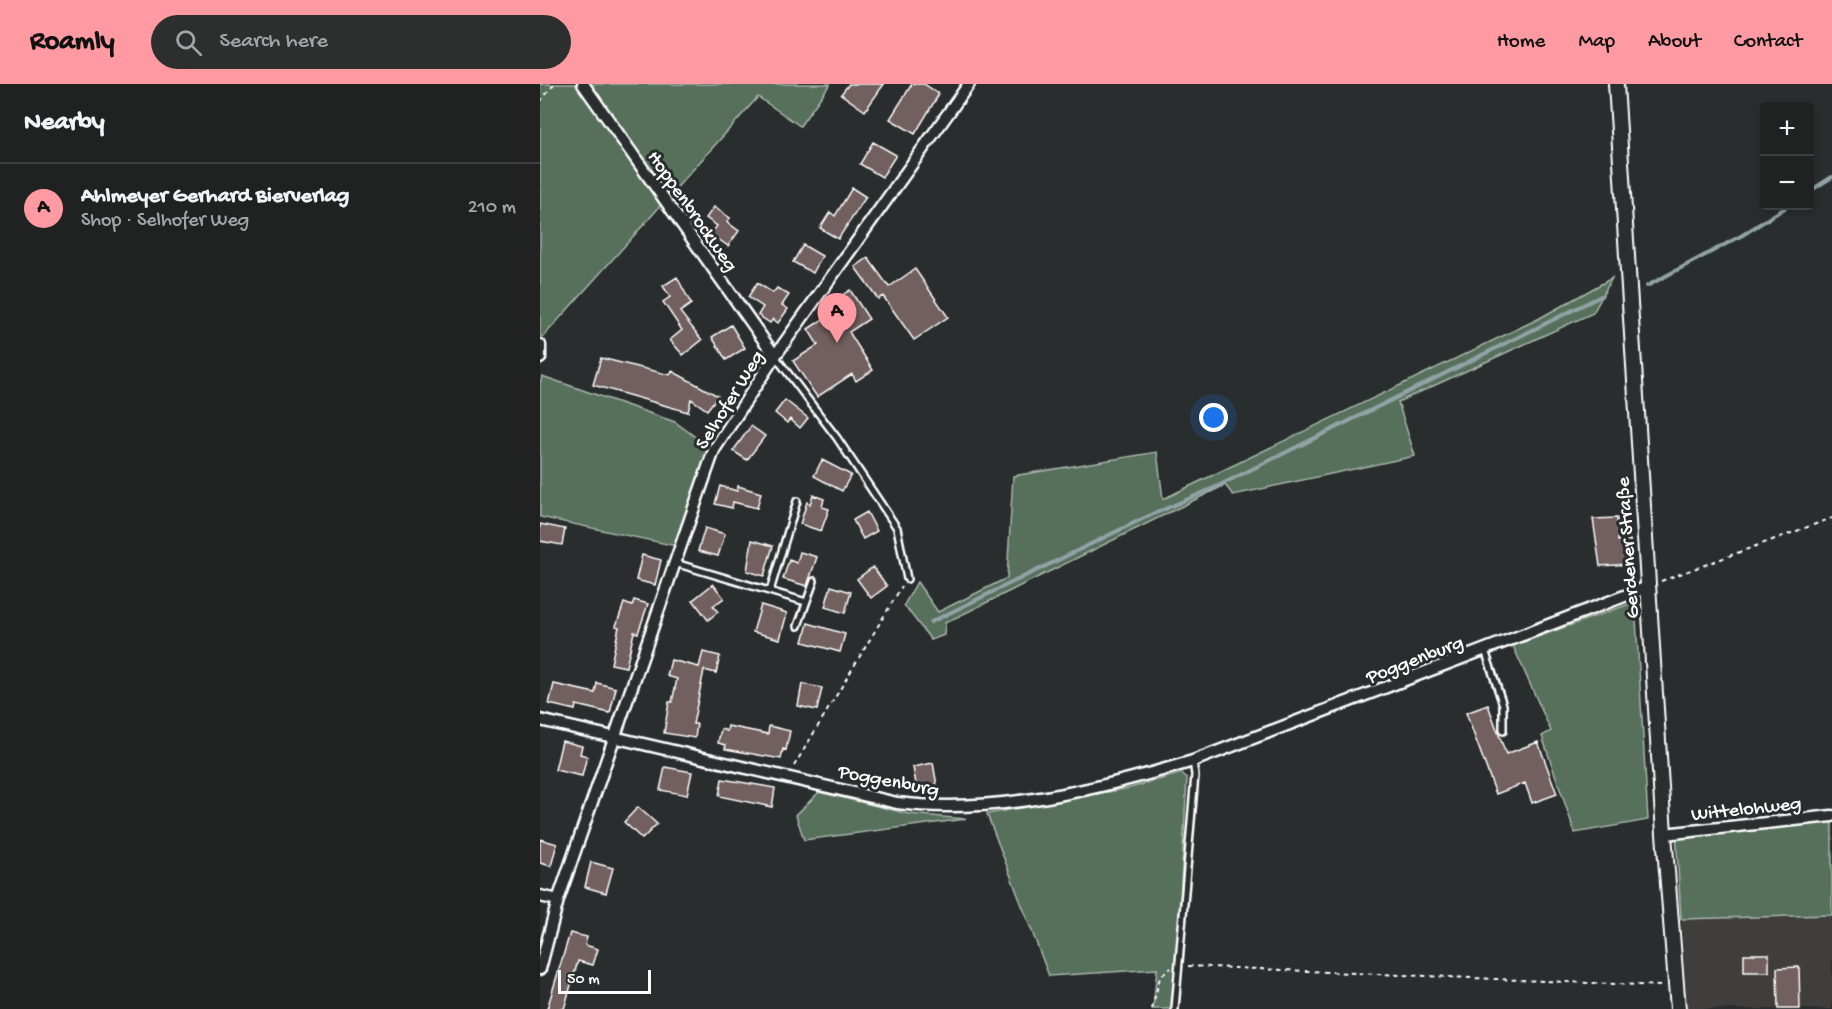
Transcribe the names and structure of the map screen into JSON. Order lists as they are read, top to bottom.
{
  "streets": {
    "main road": ["Gerdener Straße"],
    "street": [
      "Hoppenbrockweg",
      "Selhofer Weg",
      "Poggenburg",
      "Wittelohweg"
    ]
  },
  "crossings": [
    ["Hoppenbrockweg", "Selhofer Weg"],
    ["Selhofer Weg", "Poggenburg"],
    ["Gerdener Straße", "Poggenburg"],
    ["Gerdener Straße", "Wittelohweg"]
  ],
  "scale_bar": "50 m",
  "page": {
    "header": "Roamly",
    "search": "Search here",
    "nav": [
      "Home",
      "Map",
      "About",
      "Contact"
    ],
    "heading": "Nearby",
    "map_buttons": ["+", "−"],
    "list": [
      {
        "mark": "A",
        "name": "Ahlmeyer Gerhard Bierverlag",
        "note": "Shop · Selhofer Weg",
        "value": "210 m"
      }
    ],
    "pins": "A",
    "scale": "50 m"
  }
}
